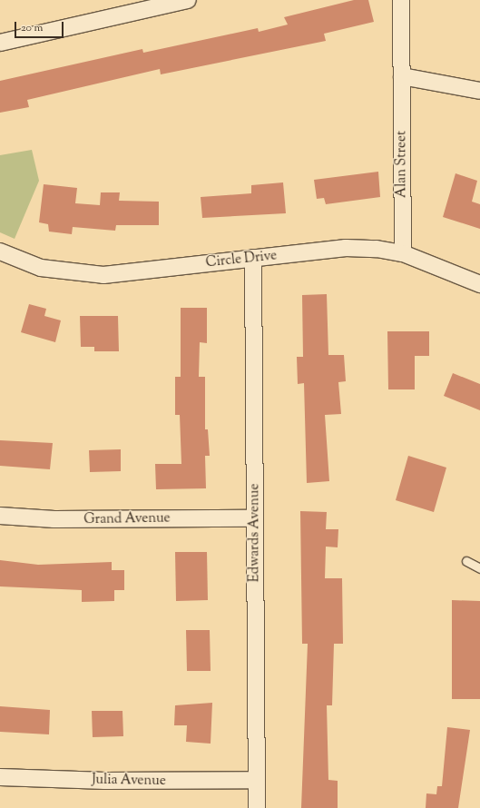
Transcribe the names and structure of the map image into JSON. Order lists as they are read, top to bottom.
{
  "streets": {
    "street": [
      "Alan Street",
      "Circle Drive",
      "Grand Avenue",
      "Edwards Avenue",
      "Julia Avenue"
    ]
  },
  "crossings": [
    ["Alan Street", "Circle Drive"],
    ["Circle Drive", "Edwards Avenue"],
    ["Grand Avenue", "Edwards Avenue"],
    ["Edwards Avenue", "Julia Avenue"]
  ],
  "scale_bar": "20 m"
}
